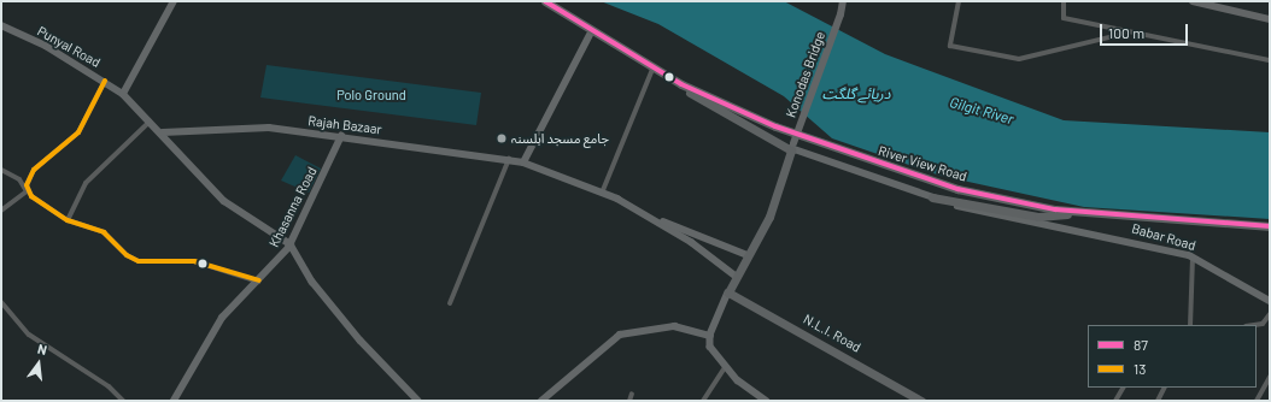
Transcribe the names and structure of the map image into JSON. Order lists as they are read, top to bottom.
{
  "streets": {
    "highway": ["River View Road", "N.L.I. Road"],
    "main road": [
      "Punyal Road",
      "Konodas Bridge",
      "Rajah Bazaar",
      "Khasanna Road",
      "Babar Road"
    ]
  },
  "crossings": [
    ["Punyal Road", "Rajah Bazaar"],
    ["Punyal Road", "Khasanna Road"],
    ["Konodas Bridge", "Babar Road"],
    ["Rajah Bazaar", "Khasanna Road"]
  ],
  "water": ["دریائے گلگت", "Gilgit River"],
  "parks": ["Polo Ground"],
  "places": ["جامع مسجد اہلسنہ"],
  "lines": ["transit line 87", "transit line 13"],
  "legend": ["87", "13"],
  "scale_bar": "100 m",
  "north": "top"
}
